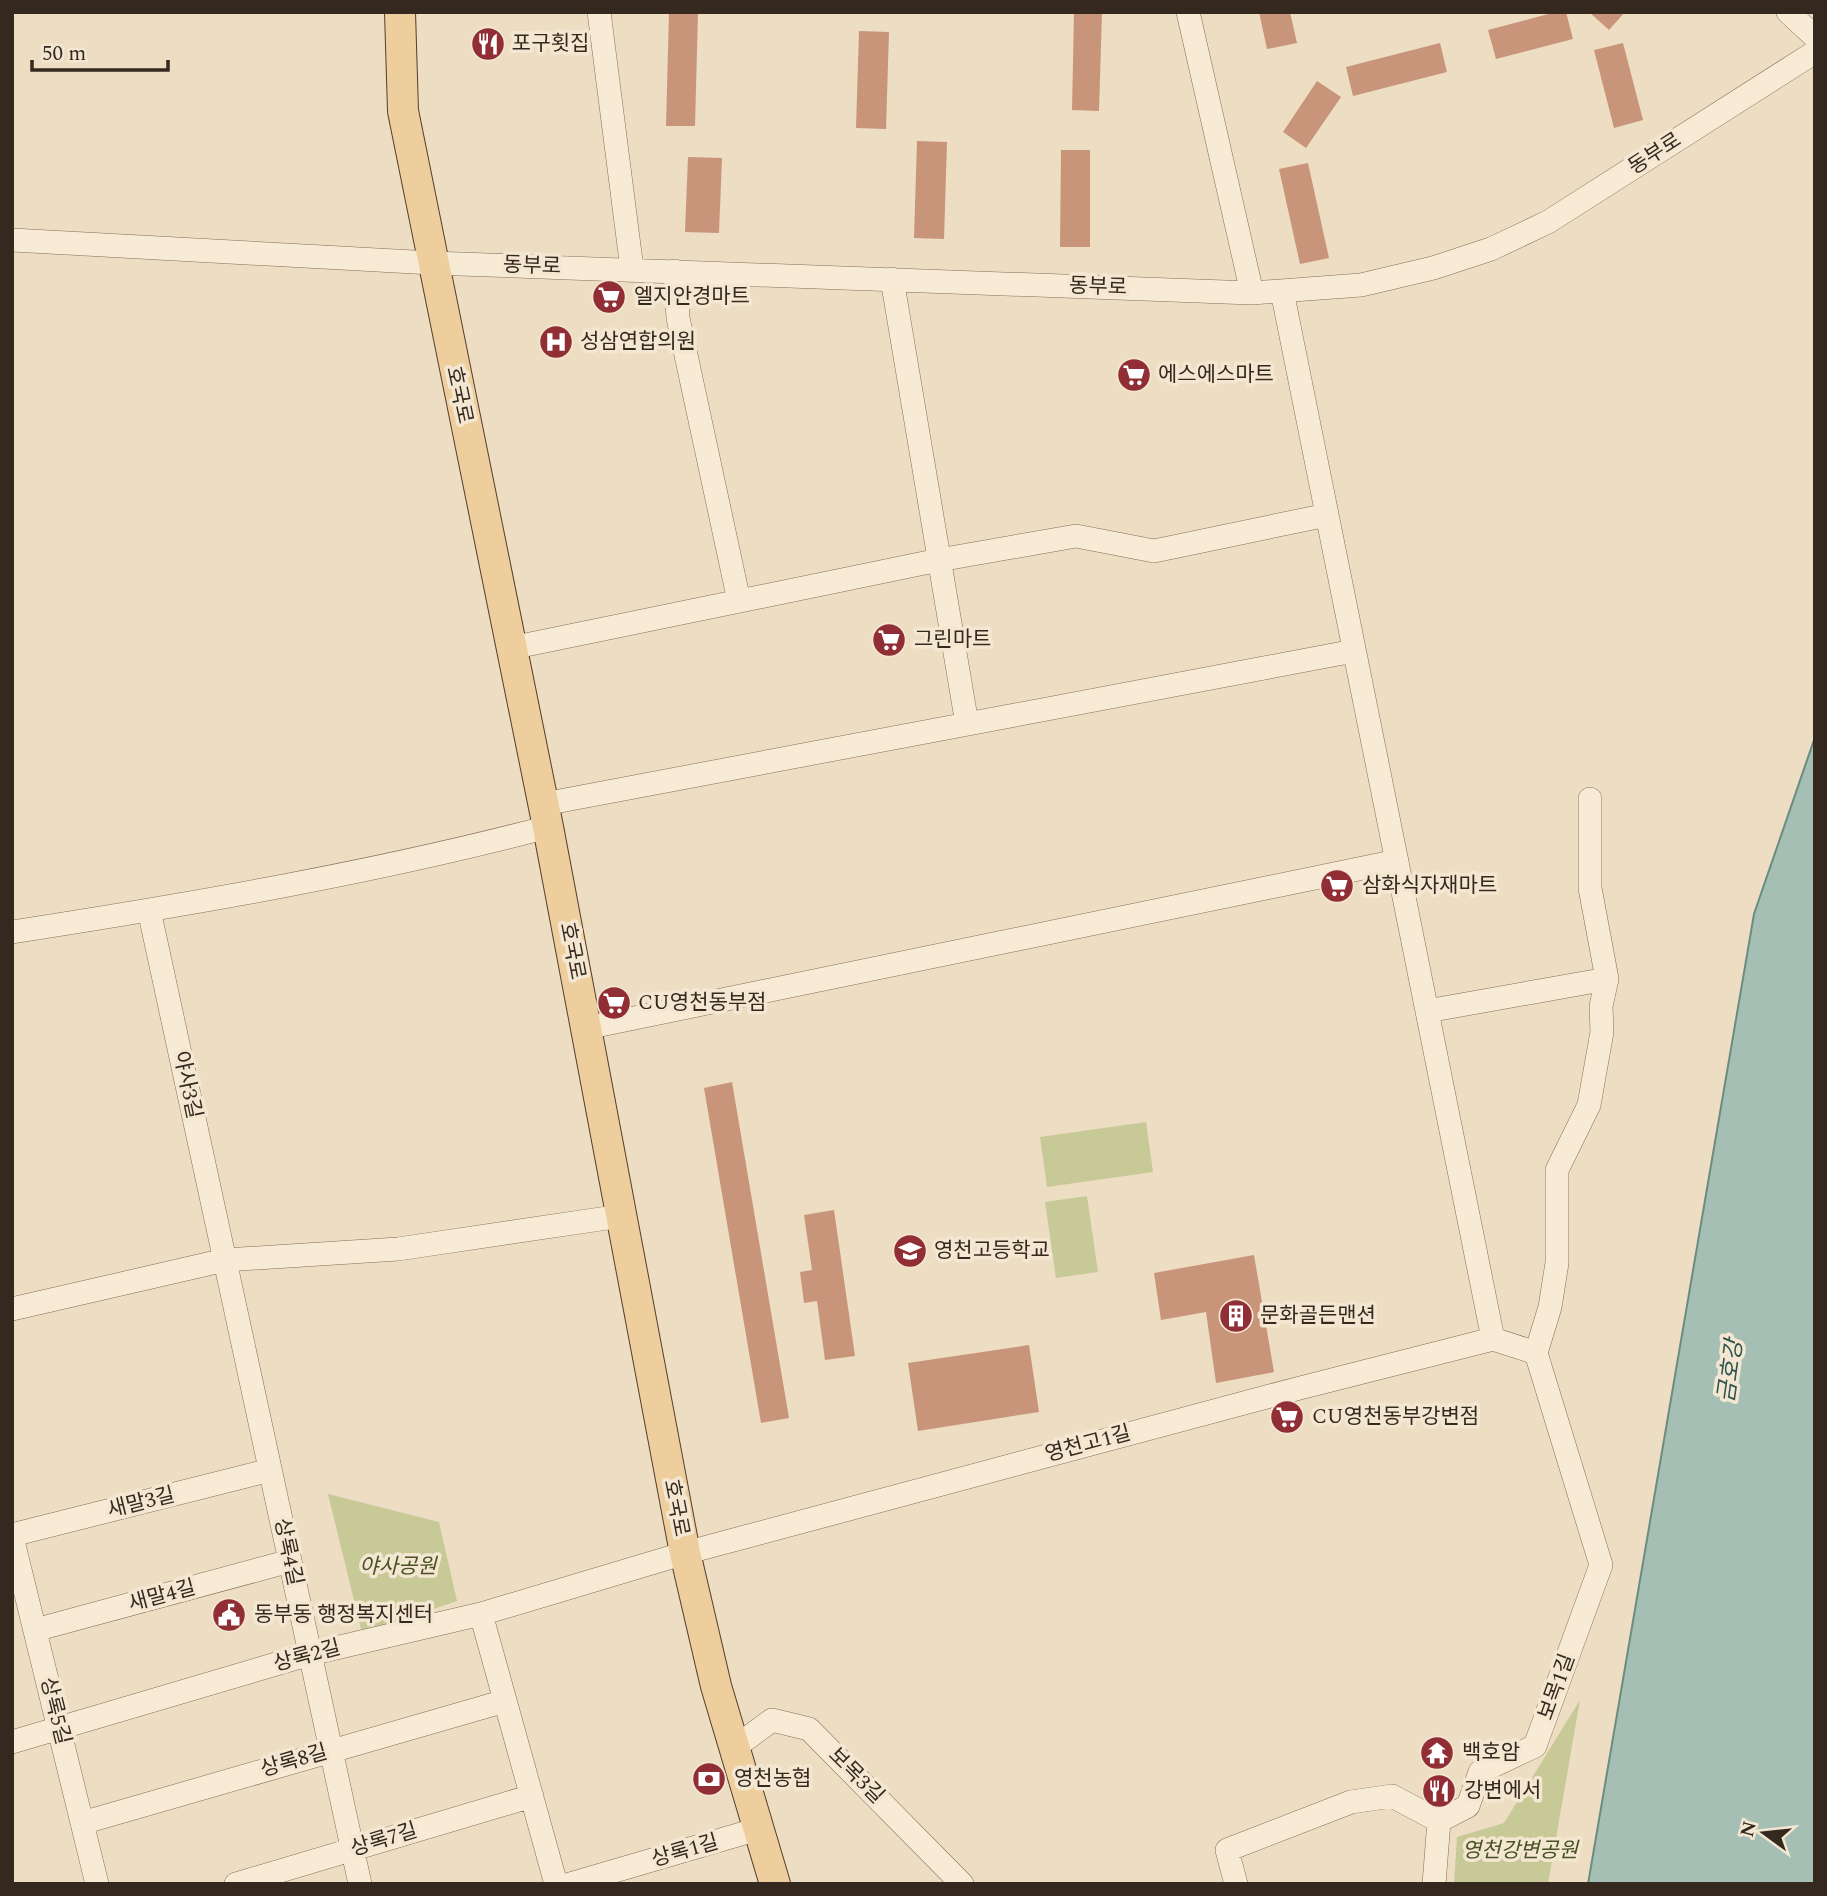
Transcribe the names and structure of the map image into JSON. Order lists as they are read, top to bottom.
{
  "streets": {
    "main road": ["호국로"],
    "street": [
      "동부로",
      "야사3길",
      "영천고1길",
      "새말3길",
      "상록4길",
      "새말4길",
      "상록2길",
      "보목1길",
      "상록5길",
      "상록8길",
      "보목3길",
      "상록7길",
      "상록1길"
    ]
  },
  "crossings": [
    ["동부로", "호국로"],
    ["호국로", "영천고1길"],
    ["호국로", "상록2길"],
    ["호국로", "보목3길"],
    ["호국로", "상록1길"],
    ["야사3길", "상록4길"],
    ["영천고1길", "상록2길"],
    ["새말3길", "상록4길"],
    ["새말3길", "상록5길"],
    ["상록4길", "새말4길"],
    ["상록4길", "상록2길"],
    ["상록4길", "상록8길"],
    ["상록4길", "상록7길"],
    ["새말4길", "상록5길"],
    ["상록2길", "상록5길"],
    ["상록5길", "상록8길"]
  ],
  "water": ["금호강"],
  "parks": ["야사공원", "영천강변공원"],
  "places": {
    "restaurant": ["포구횟집", "강변에서"],
    "supermarket": [
      "엘지안경마트",
      "에스에스마트",
      "그린마트",
      "삼화식자재마트",
      "CU영천동부점",
      "CU영천동부강변점"
    ],
    "hospital": ["성삼연합의원"],
    "school or university": ["영천고등학교"],
    "building": ["문화골든맨션"],
    "public building": ["동부동 행정복지센터"],
    "temple": ["백호암"],
    "bank": ["영천농협"]
  },
  "scale_bar": "50 m",
  "north": "left"
}
